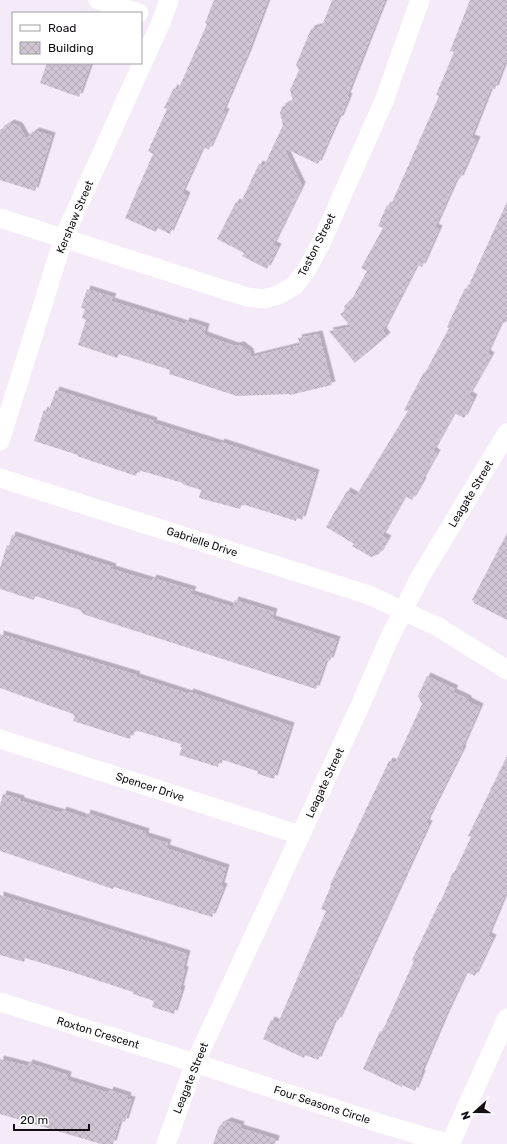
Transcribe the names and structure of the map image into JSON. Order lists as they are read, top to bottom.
{
  "streets": {
    "street": [
      "Kershaw Street",
      "Teston Street",
      "Leagate Street",
      "Gabrielle Drive",
      "Spencer Drive",
      "Roxton Crescent",
      "Four Seasons Circle"
    ]
  },
  "crossings": [
    ["Kershaw Street", "Teston Street"],
    ["Leagate Street", "Gabrielle Drive"],
    ["Leagate Street", "Spencer Drive"],
    ["Leagate Street", "Roxton Crescent"],
    ["Leagate Street", "Four Seasons Circle"],
    ["Roxton Crescent", "Four Seasons Circle"]
  ],
  "legend": ["Road", "Building"],
  "scale_bar": "20 m",
  "north": "left"
}
